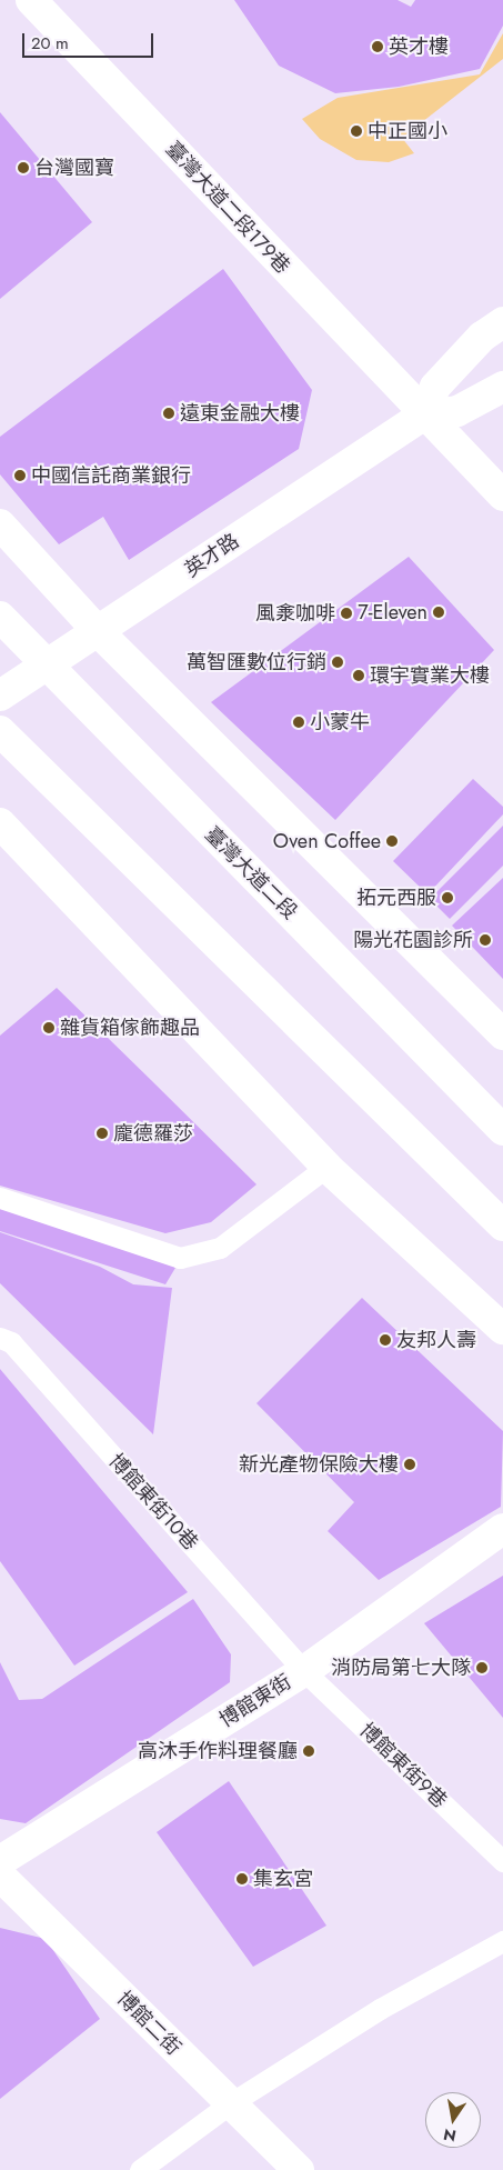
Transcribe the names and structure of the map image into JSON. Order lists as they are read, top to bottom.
{
  "streets": {
    "main road": [
      "臺灣大道二段179巷",
      "英才路",
      "臺灣大道二段",
      "博館東街",
      "博館二街"
    ],
    "lane": ["博館東街10巷", "博館東街9巷"]
  },
  "crossings": [
    ["臺灣大道二段179巷", "英才路"],
    ["英才路", "臺灣大道二段"],
    ["博館東街10巷", "博館東街"],
    ["博館東街10巷", "博館東街9巷"],
    ["博館東街", "博館東街9巷"]
  ],
  "places": [
    "英才樓",
    "中正國小",
    "台灣國寶",
    "遠東金融大樓",
    "中國信託商業銀行",
    "7-Eleven",
    "風淾咖啡",
    "萬智匯數位行銷",
    "環宇實業大樓",
    "小蒙牛",
    "Oven Coffee",
    "拓元西服",
    "陽光花園診所",
    "雜貨箱傢飾趣品",
    "龐德羅莎",
    "友邦人壽",
    "新光產物保險大樓",
    "消防局第七大隊",
    "高沐手作料理餐廳",
    "集玄宮"
  ],
  "scale_bar": "20 m",
  "north": "bottom"
}
